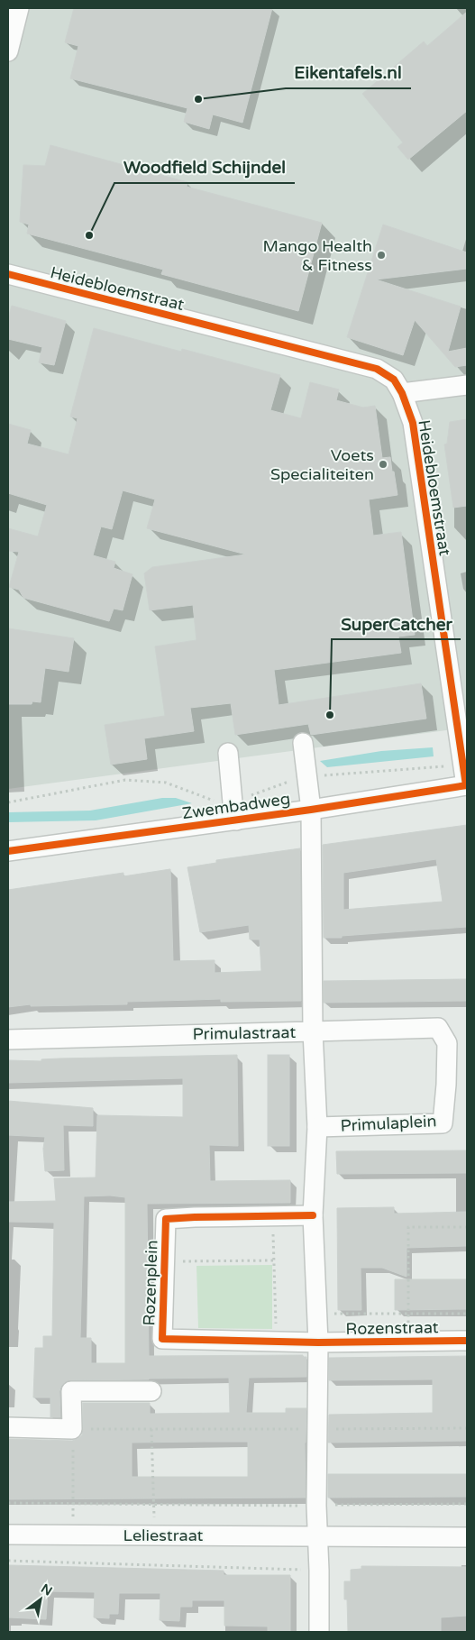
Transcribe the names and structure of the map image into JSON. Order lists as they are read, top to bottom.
{
  "streets": {
    "street": [
      "Heidebloemstraat",
      "Zwembadweg",
      "Primulastraat",
      "Primulaplein",
      "Rozenplein",
      "Rozenstraat",
      "Leliestraat"
    ]
  },
  "crossings": [
    ["Heidebloemstraat", "Zwembadweg"],
    ["Zwembadweg", "Primulastraat"],
    ["Primulastraat", "Primulaplein"],
    ["Rozenplein", "Rozenstraat"]
  ],
  "places": [
    "Eikentafels.nl",
    "Woodfield Schijndel",
    "Mango Health & Fitness",
    "Voets Specialiteiten",
    "SuperCatcher"
  ],
  "north": "top right"
}
